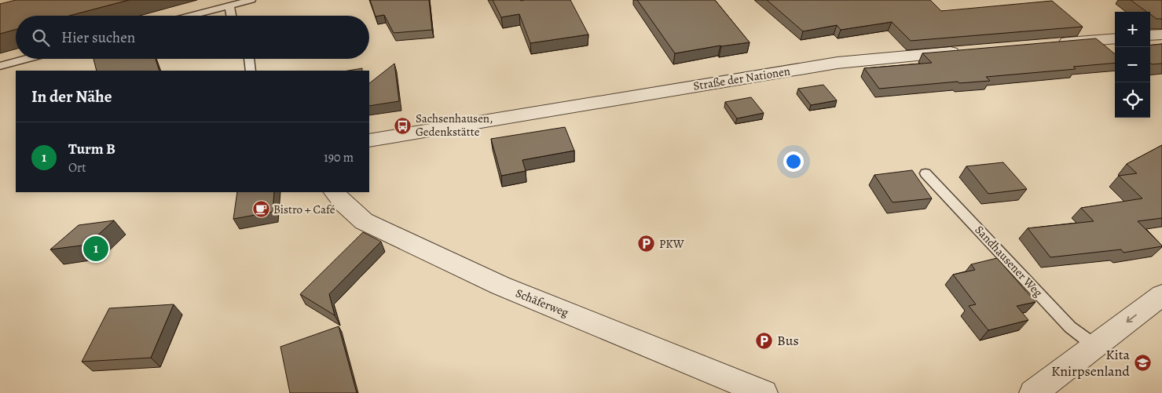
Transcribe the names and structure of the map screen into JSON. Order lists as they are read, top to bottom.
{
  "streets": {
    "street": ["Straße der Nationen", "Schäferweg"],
    "lane": ["Sandhausener Weg"]
  },
  "places": {
    "bus stop": ["Sachsenhausen, Gedenkstätte"],
    "cafe": ["Bistro + Café"],
    "parking": ["PKW", "Bus"],
    "school or university": ["Kita Knirpsenland"]
  },
  "page": {
    "map_buttons": ["+", "−"],
    "search": "Hier suchen",
    "heading": "In der Nähe",
    "list": [
      {
        "mark": "1",
        "name": "Turm B",
        "note": "Ort",
        "value": "190 m"
      }
    ],
    "pins": "1"
  }
}
